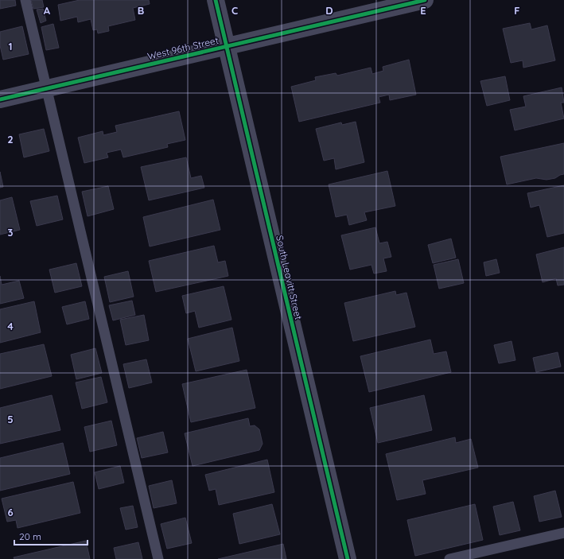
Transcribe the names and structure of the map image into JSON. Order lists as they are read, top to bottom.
{
  "streets": {
    "street": ["West 96th Street", "South Leavitt Street"]
  },
  "crossings": [
    ["West 96th Street", "South Leavitt Street"]
  ],
  "scale_bar": "20 m",
  "grid": {
    "columns": [
      "A",
      "B",
      "C",
      "D",
      "E",
      "F"
    ],
    "rows": [
      "1",
      "2",
      "3",
      "4",
      "5",
      "6"
    ]
  }
}
